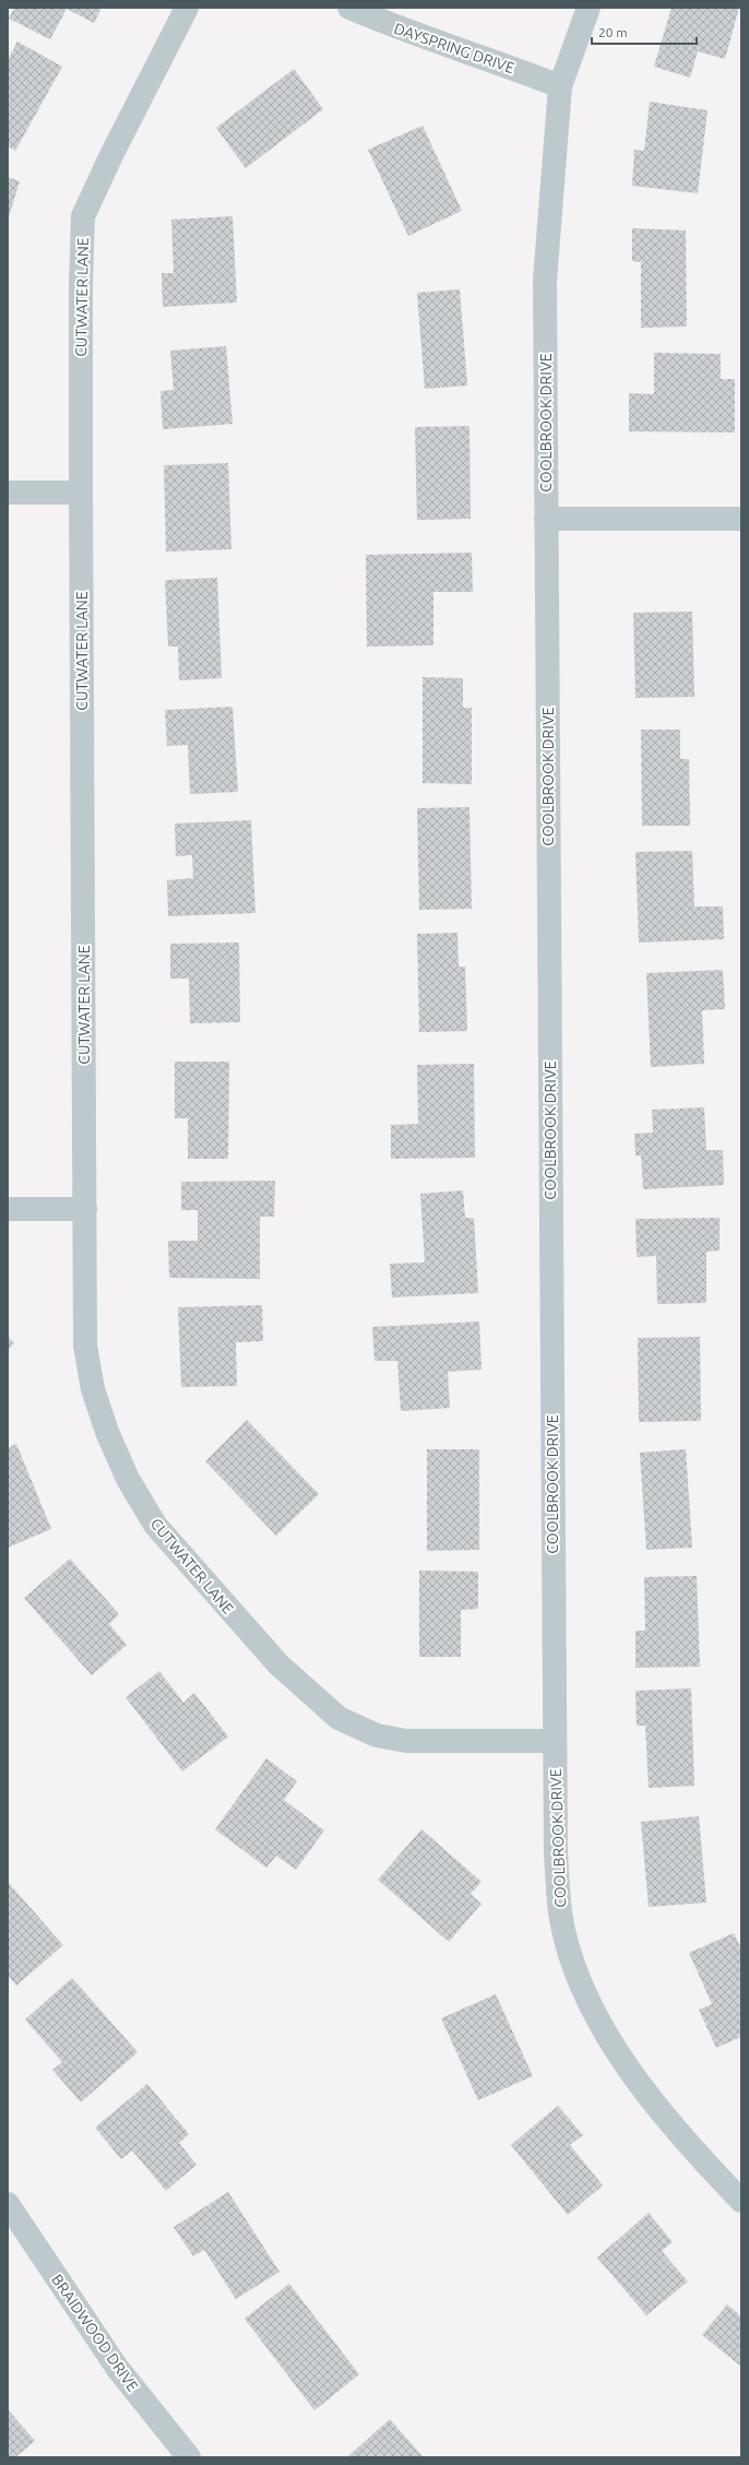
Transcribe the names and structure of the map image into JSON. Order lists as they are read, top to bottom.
{
  "streets": {
    "street": [
      "DAYSPRING DRIVE",
      "CUTWATER LANE",
      "COOLBROOK DRIVE",
      "BRAIDWOOD DRIVE"
    ]
  },
  "crossings": [
    ["DAYSPRING DRIVE", "COOLBROOK DRIVE"],
    ["CUTWATER LANE", "COOLBROOK DRIVE"]
  ],
  "scale_bar": "20 m"
}
